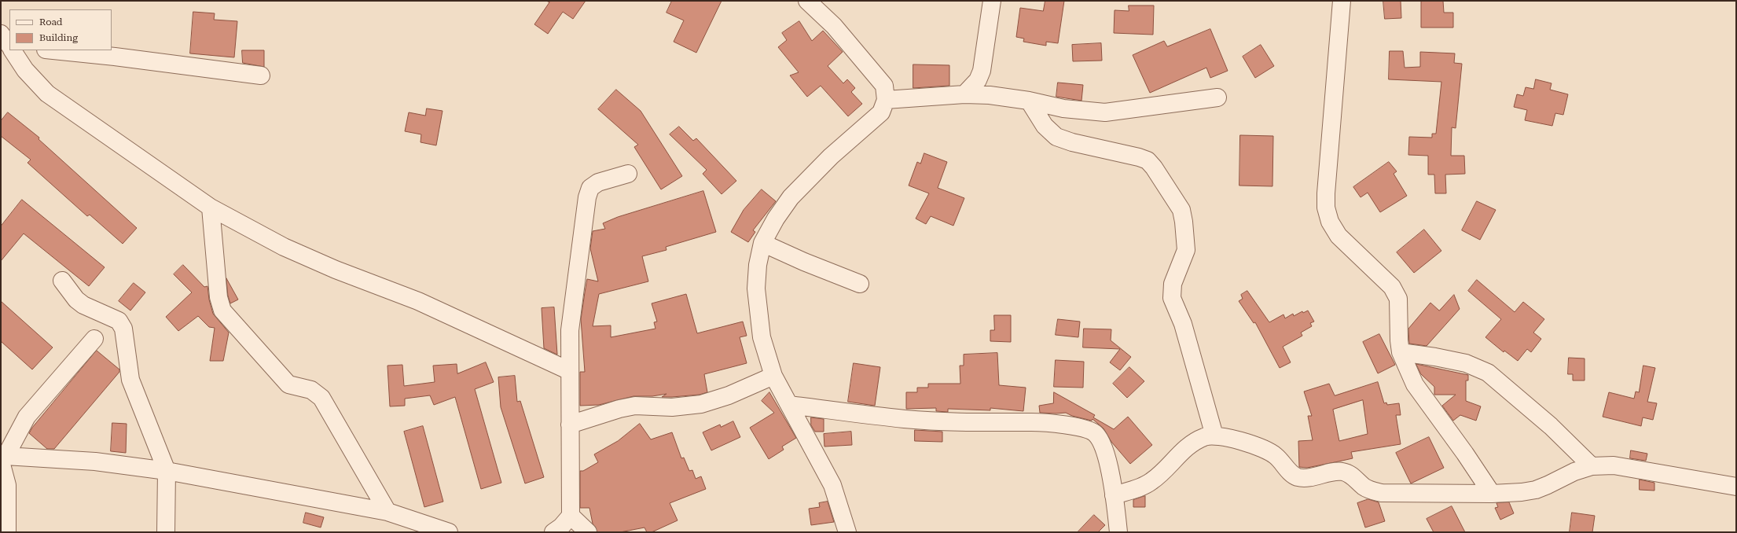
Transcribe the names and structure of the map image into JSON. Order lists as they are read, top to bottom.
{
  "legend": ["Road", "Building"]
}
